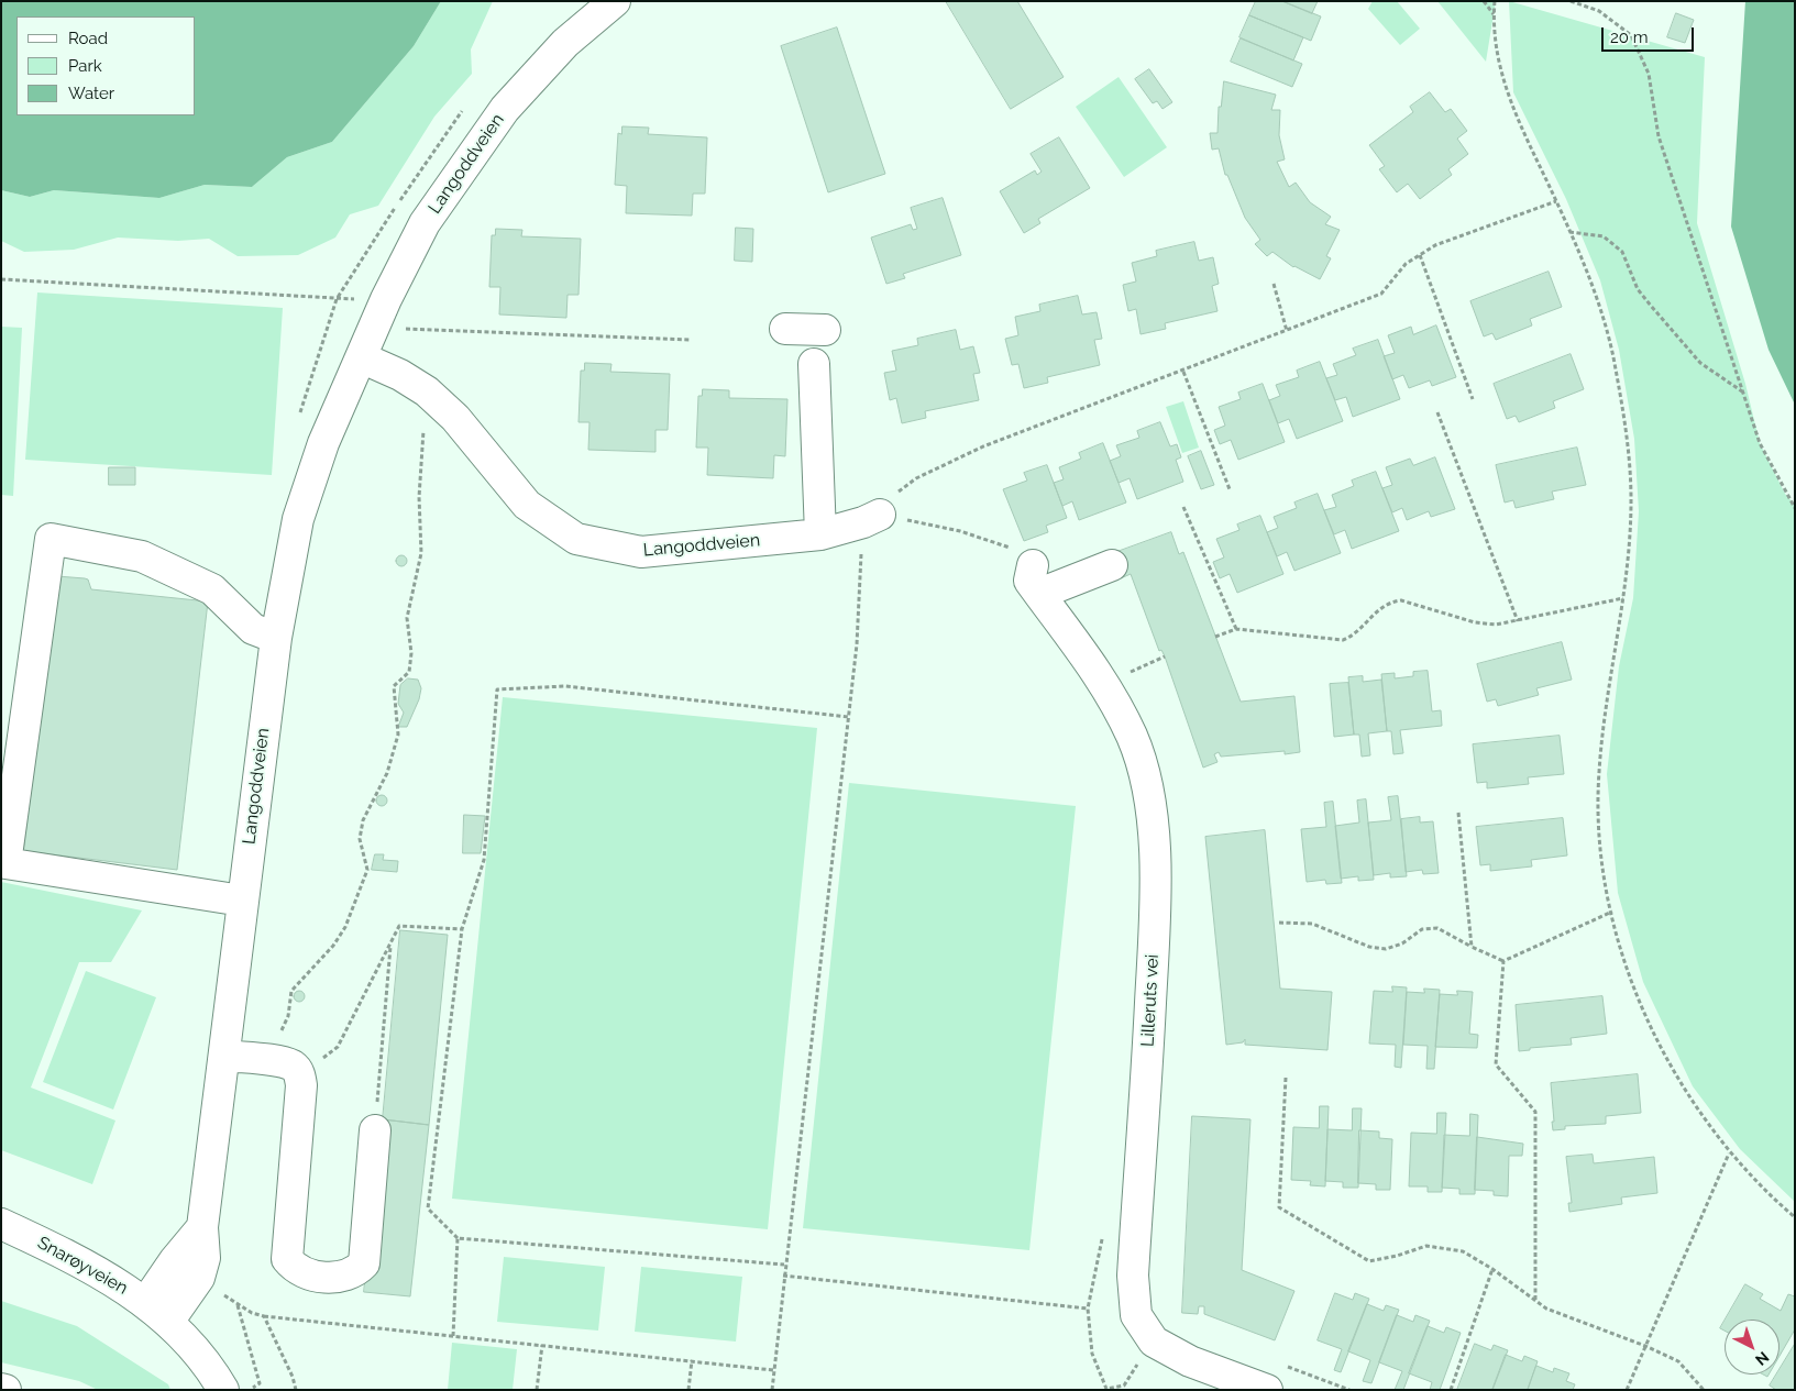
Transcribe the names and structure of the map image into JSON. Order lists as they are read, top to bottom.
{
  "streets": {
    "street": ["Langoddveien", "Lilleruts vei", "Snarøyveien"]
  },
  "crossings": [
    ["Langoddveien", "Snarøyveien"]
  ],
  "legend": ["Road", "Park", "Water"],
  "scale_bar": "20 m",
  "north": "bottom right"
}
